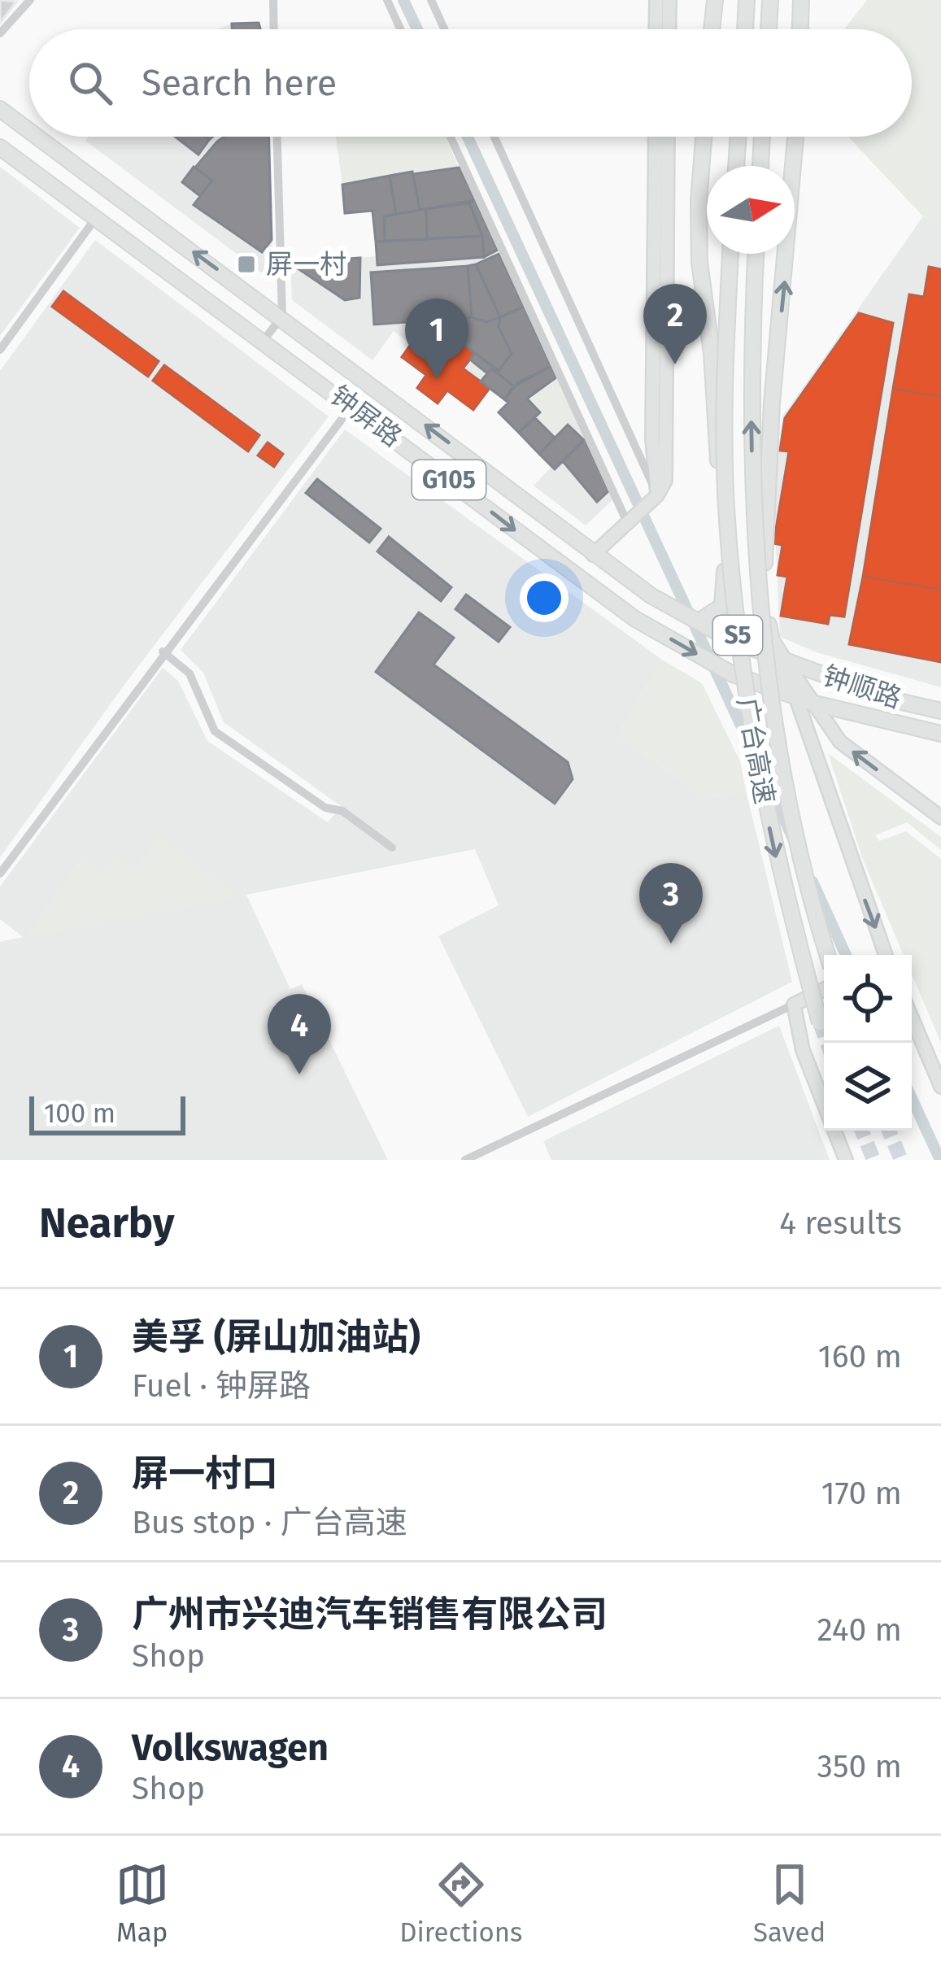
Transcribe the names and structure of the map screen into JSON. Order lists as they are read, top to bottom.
{
  "streets": {
    "highway": [
      "钟屏路",
      "G105",
      "S5",
      "钟顺路",
      "广台高速"
    ]
  },
  "crossings": [
    ["钟屏路", "钟顺路"]
  ],
  "places": {
    "transit": ["屏一村"]
  },
  "scale_bar": "100 m",
  "north": "right",
  "page": {
    "search": "Search here",
    "pins": [
      "2",
      "1",
      "3",
      "4"
    ],
    "scale": "100 m",
    "heading": ["Nearby", "4 results"],
    "list": [
      {
        "mark": "1",
        "name": "美孚 (屏山加油站)",
        "note": "Fuel · 钟屏路",
        "value": "160 m"
      },
      {
        "mark": "2",
        "name": "屏一村口",
        "note": "Bus stop · 广台高速",
        "value": "170 m"
      },
      {
        "mark": "3",
        "name": "广州市兴迪汽车销售有限公司",
        "note": "Shop",
        "value": "240 m"
      },
      {
        "mark": "4",
        "name": "Volkswagen",
        "note": "Shop",
        "value": "350 m"
      }
    ],
    "nav": ["Map", "Directions", "Saved"]
  }
}
